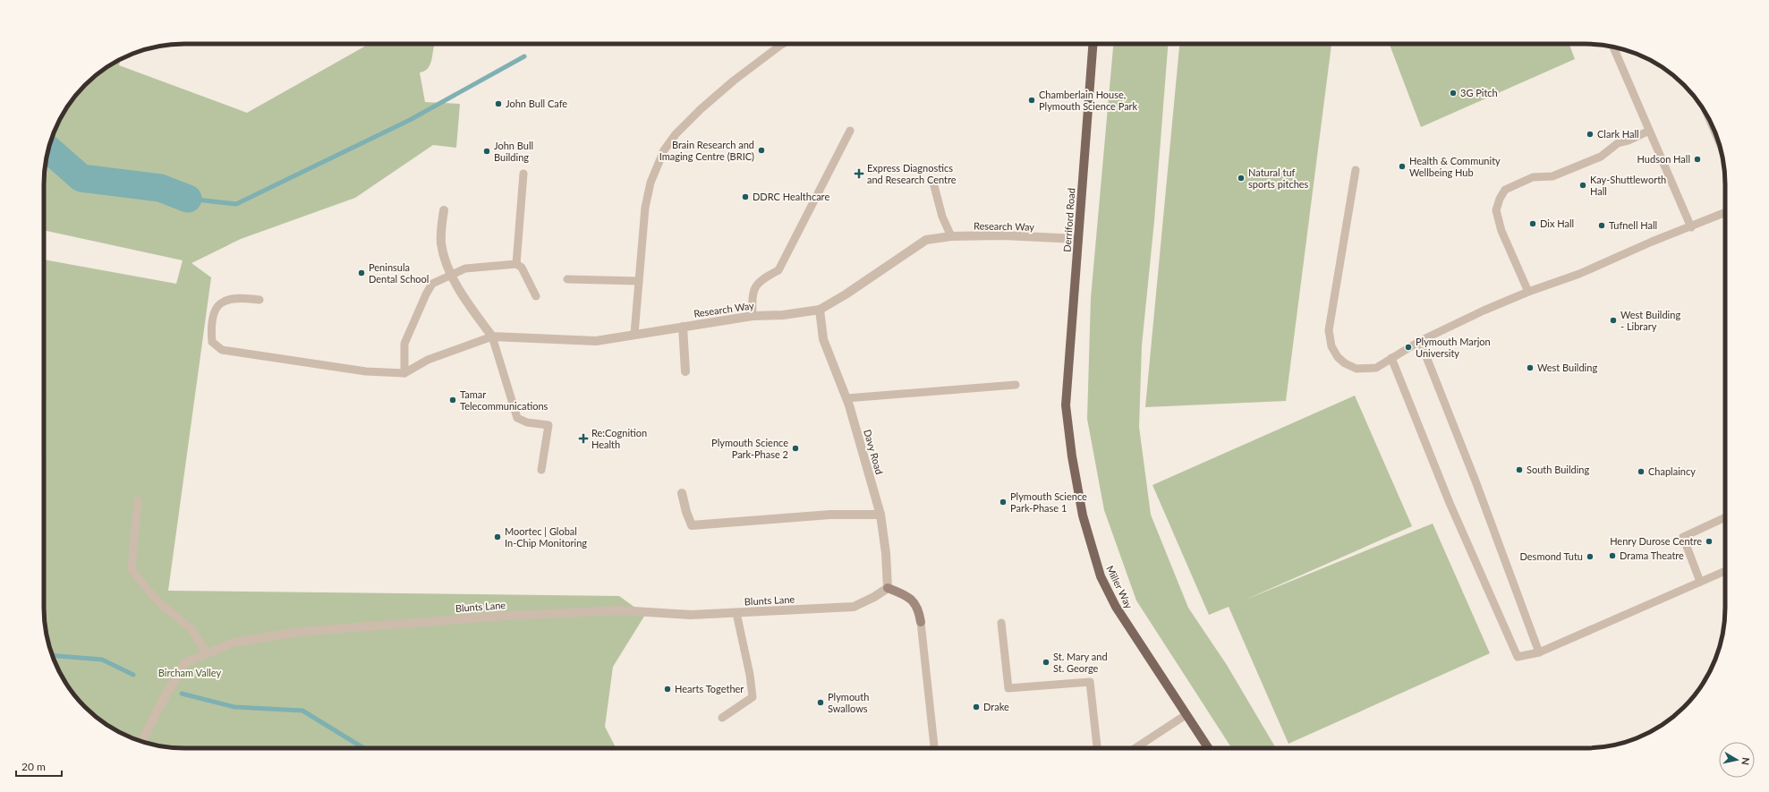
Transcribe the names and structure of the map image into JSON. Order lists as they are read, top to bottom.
{
  "streets": {
    "main road": ["Derriford Road", "Miller Way"],
    "street": ["Research Way", "Davy Road", "Blunts Lane"]
  },
  "crossings": [
    ["Derriford Road", "Research Way"],
    ["Derriford Road", "Miller Way"],
    ["Research Way", "Davy Road"],
    ["Davy Road", "Blunts Lane"]
  ],
  "parks": ["Bircham Valley"],
  "places": {
    "other": [
      "3G Pitch",
      "Chamberlain House, Plymouth Science Park",
      "John Bull Cafe",
      "Clark Hall",
      "Brain Research and Imaging Centre (BRIC)",
      "John Bull Building",
      "Hudson Hall",
      "Health & Community Wellbeing Hub",
      "Natural tuf sports pitches",
      "Kay-Shuttleworth Hall",
      "DDRC Healthcare",
      "Dix Hall",
      "Tufnell Hall",
      "Peninsula Dental School",
      "West Building - Library",
      "Plymouth Marjon University",
      "West Building",
      "Tamar Telecommunications",
      "Plymouth Science Park-Phase 2",
      "South Building",
      "Chaplaincy",
      "Plymouth Science Park-Phase 1",
      "Moortec | Global In-Chip Monitoring",
      "Henry Durose Centre",
      "Drama Theatre",
      "Desmond Tutu",
      "St. Mary and St. George",
      "Hearts Together",
      "Plymouth Swallows",
      "Drake"
    ],
    "health": ["Express Diagnostics and Research Centre", "Re:Cognition Health"]
  },
  "scale_bar": "20 m",
  "north": "right"
}
